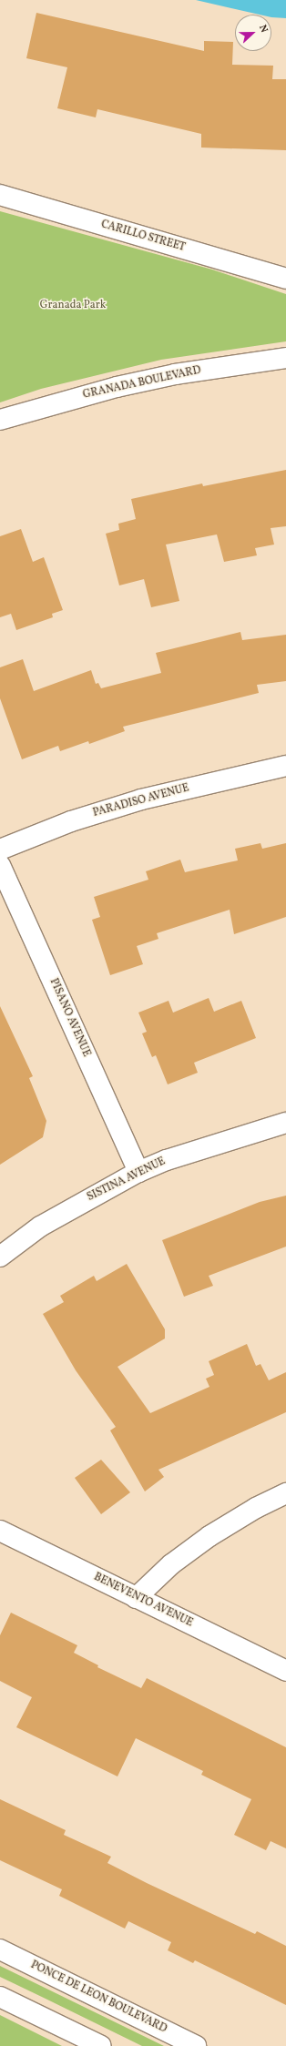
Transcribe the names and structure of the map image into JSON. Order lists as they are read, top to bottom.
{
  "streets": {
    "street": [
      "CARILLO STREET",
      "GRANADA BOULEVARD",
      "PARADISO AVENUE",
      "PISANO AVENUE",
      "SISTINA AVENUE",
      "BENEVENTO AVENUE",
      "PONCE DE LEON BOULEVARD"
    ]
  },
  "crossings": [
    ["PISANO AVENUE", "SISTINA AVENUE"]
  ],
  "parks": ["Granada Park"],
  "north": "right"
}
